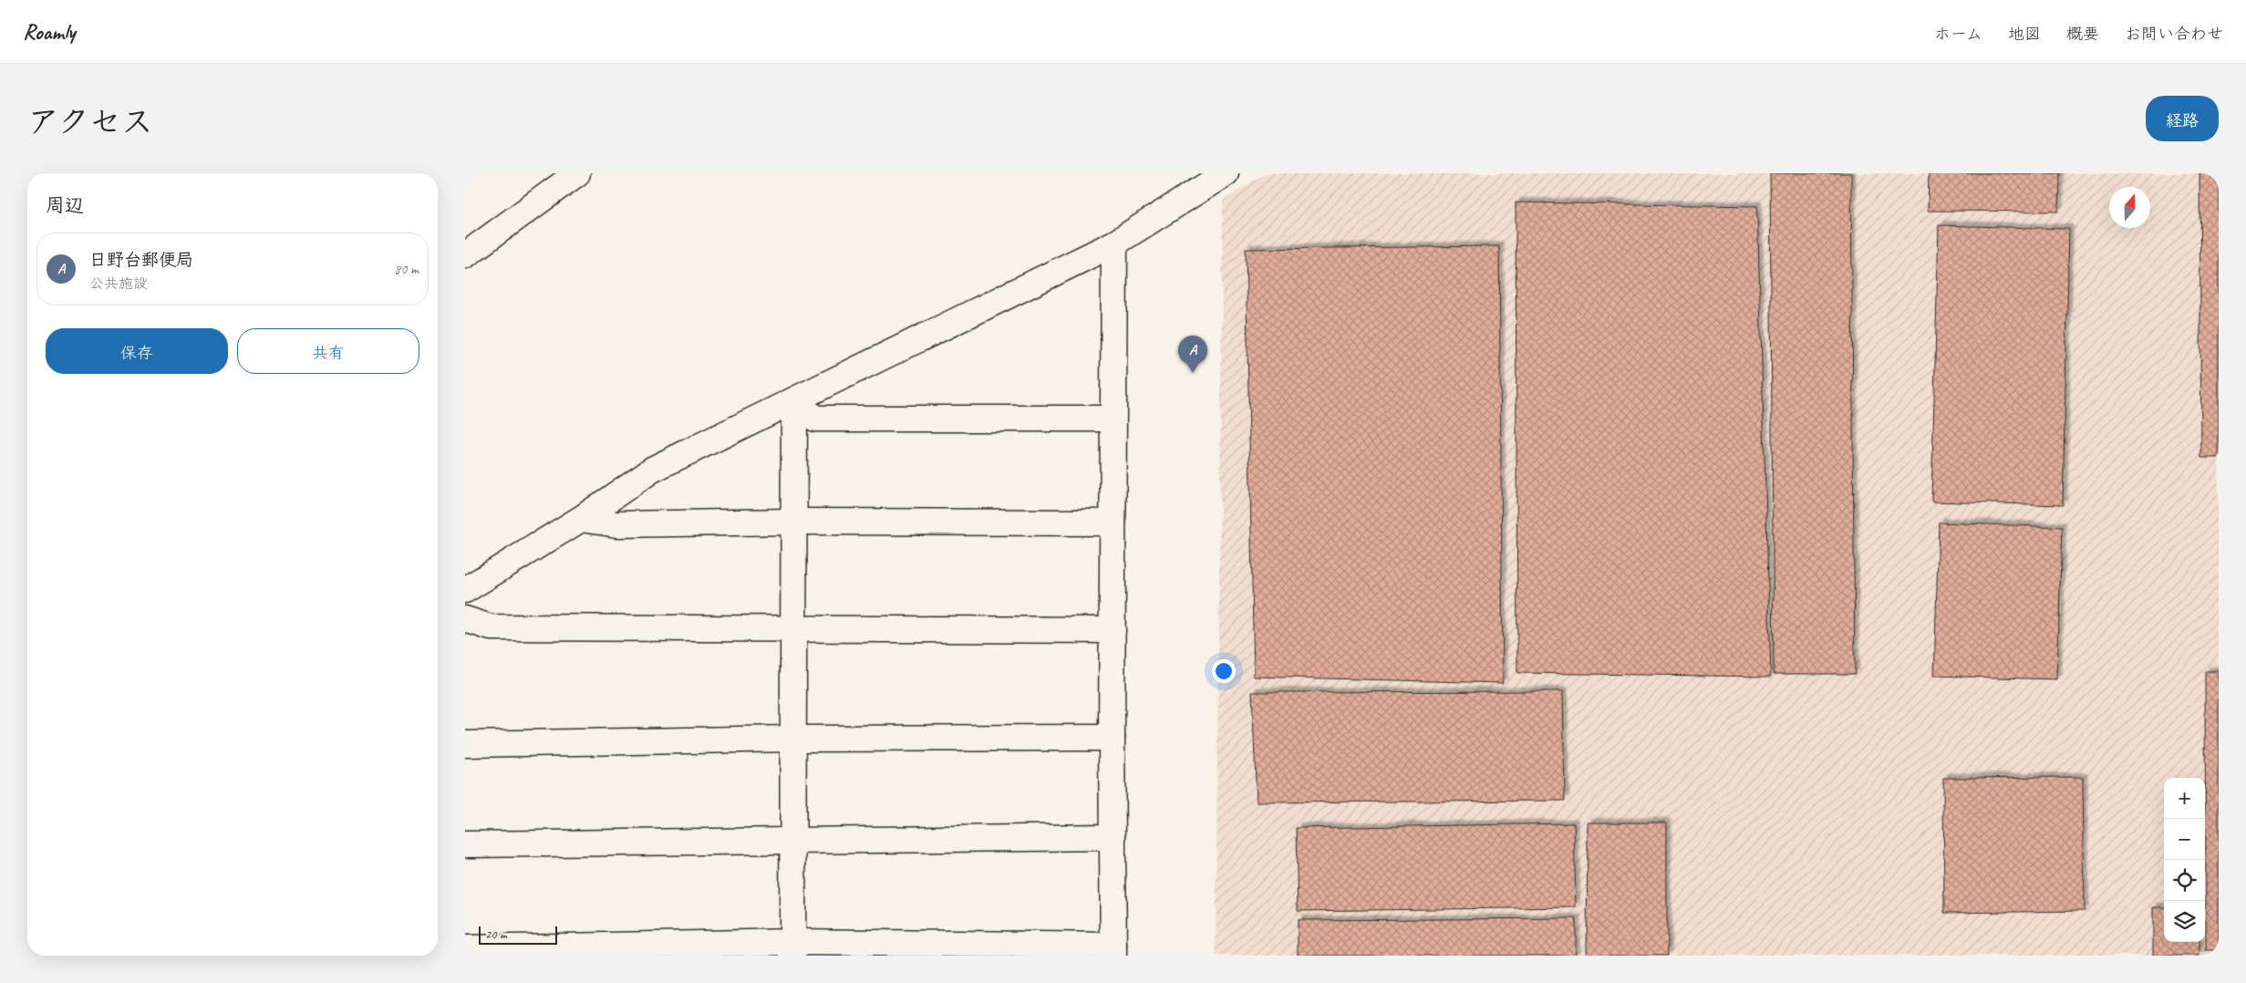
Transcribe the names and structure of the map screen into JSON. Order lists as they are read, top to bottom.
{
  "scale_bar": "20 m",
  "north": "top",
  "page": {
    "header": "Roamly",
    "nav": [
      "ホーム",
      "地図",
      "概要",
      "お問い合わせ"
    ],
    "title": "アクセス",
    "buttons": [
      "経路",
      ["保存", "共有"]
    ],
    "heading": "周辺",
    "list": [
      {
        "mark": "A",
        "name": "日野台郵便局",
        "note": "公共施設",
        "value": "80 m"
      }
    ],
    "pins": "A",
    "map_buttons": ["+", "−"],
    "scale": "20 m"
  }
}
